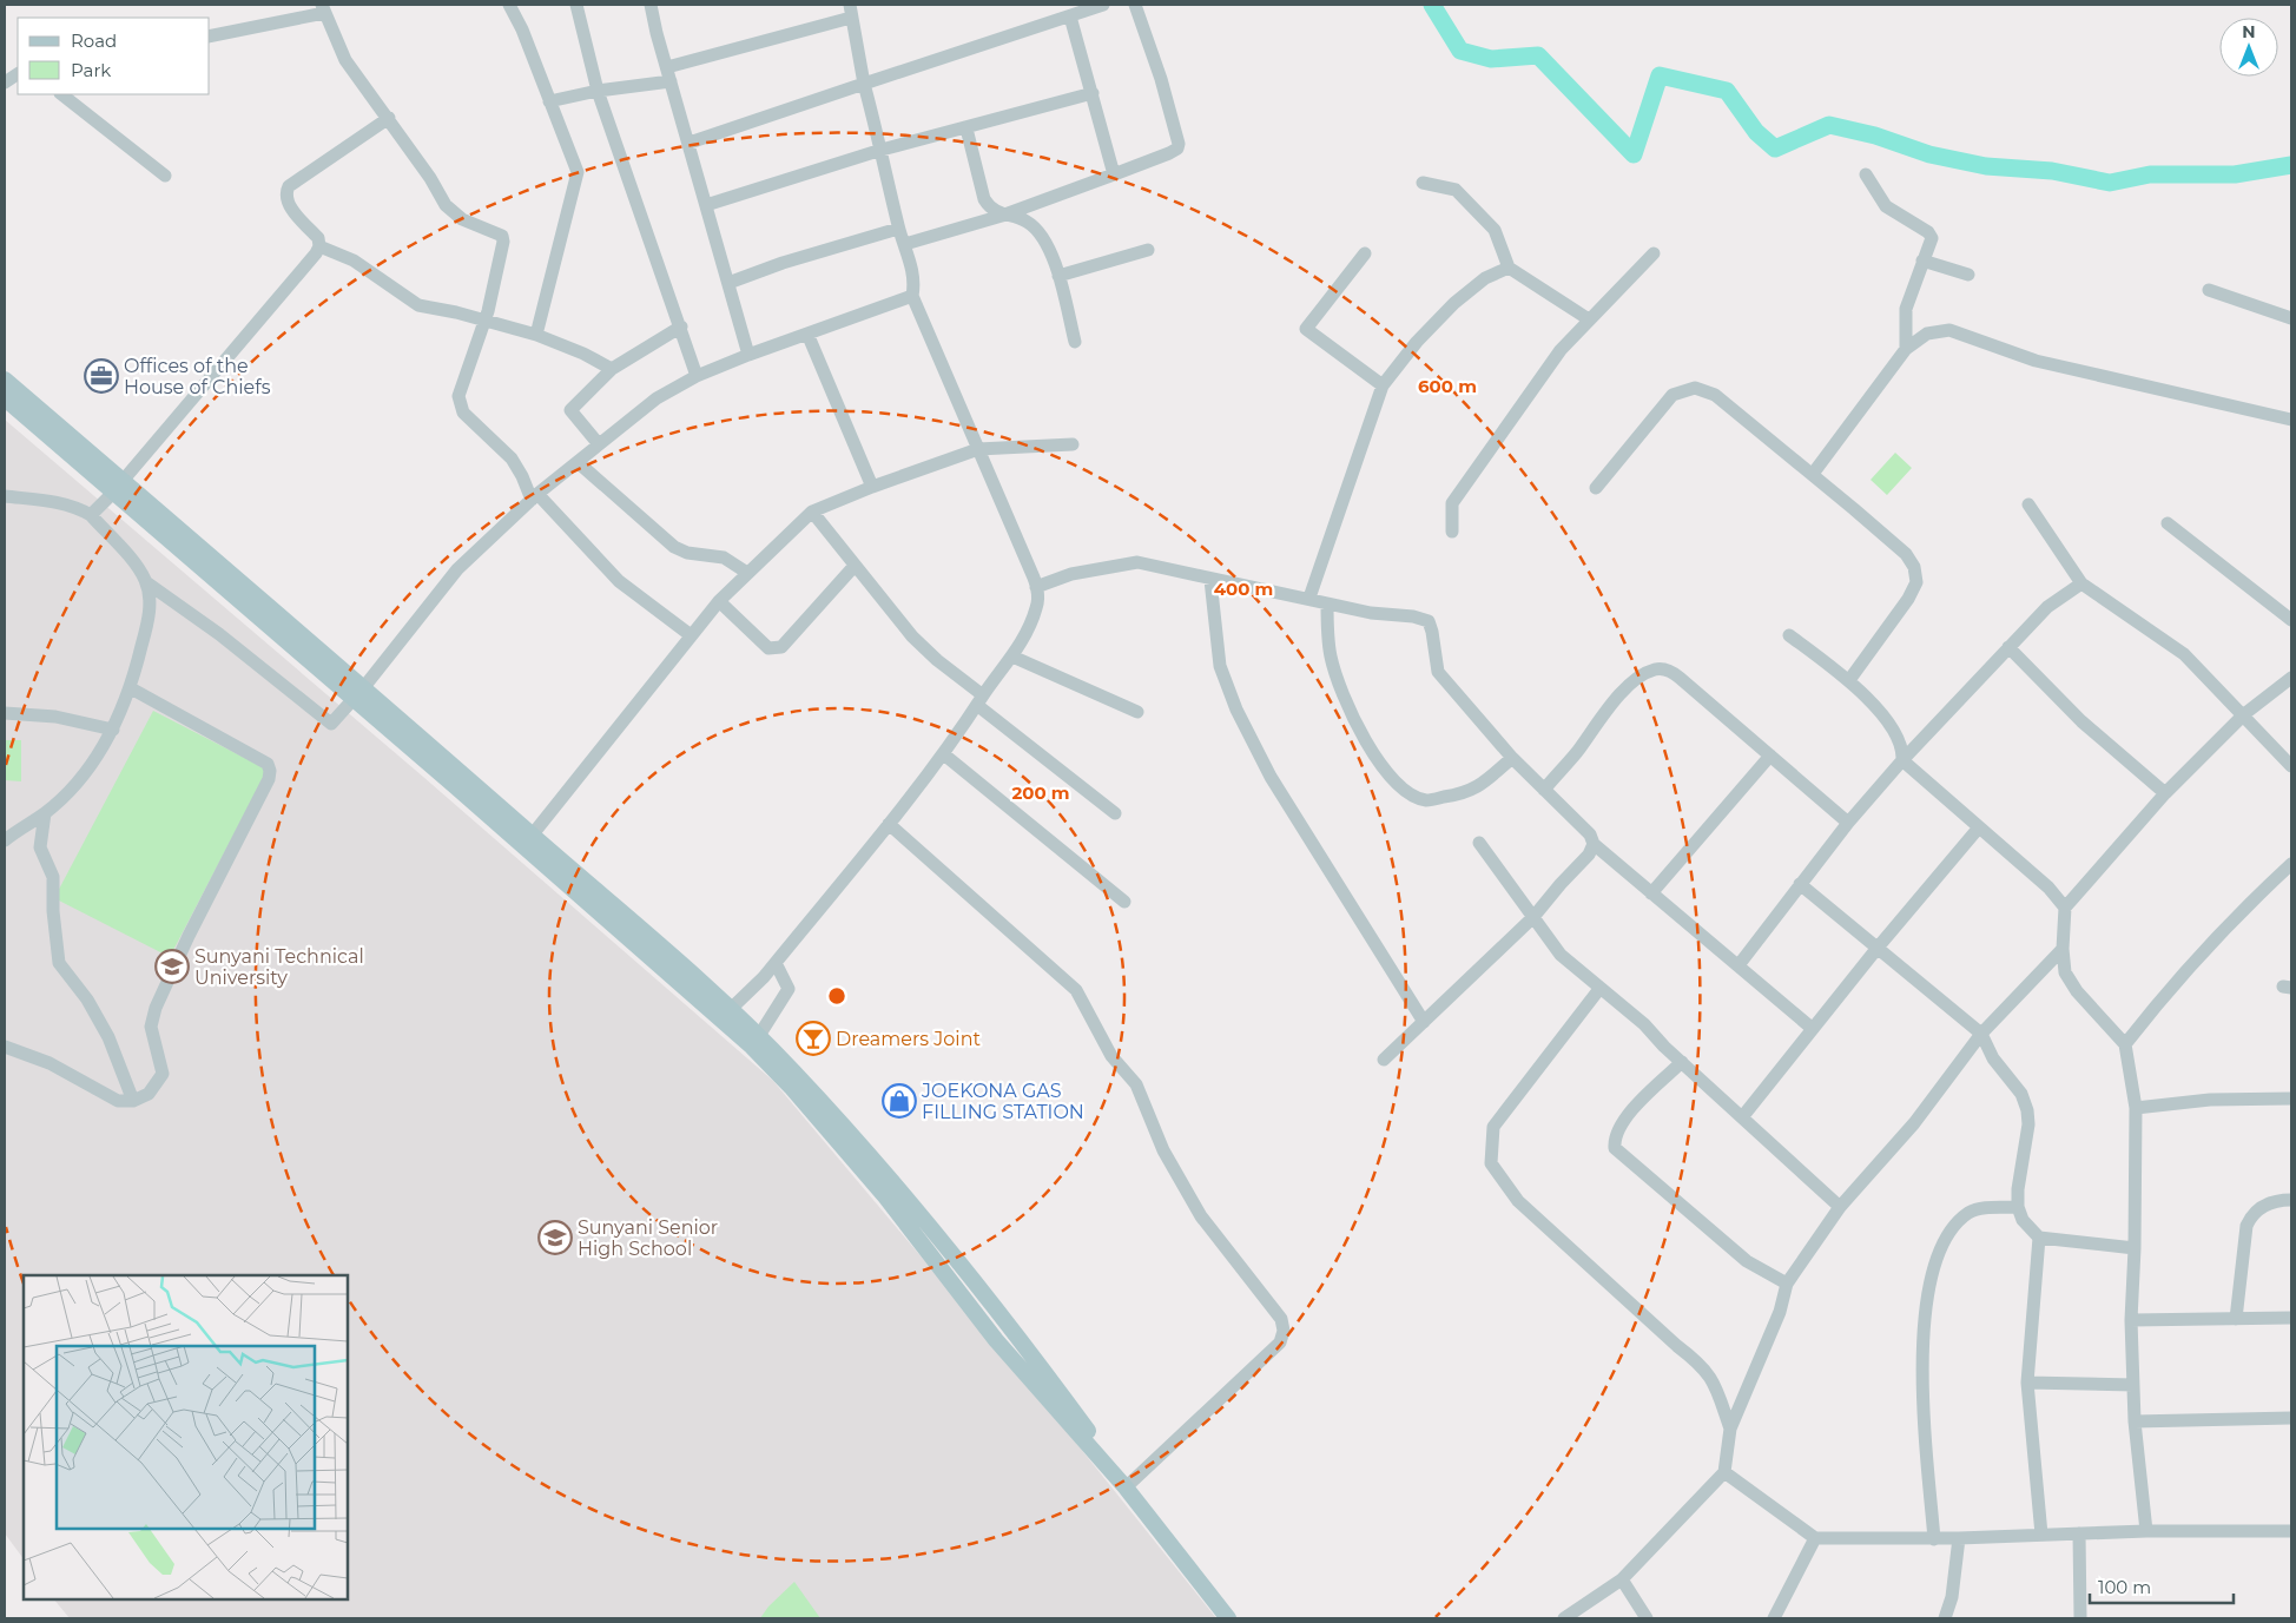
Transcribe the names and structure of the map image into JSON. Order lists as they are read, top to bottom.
{
  "places": {
    "office": ["Offices of the House of Chiefs"],
    "school or university": ["Sunyani Technical University", "Sunyani Senior High School"],
    "bar": ["Dreamers Joint"],
    "shop": ["JOEKONA GAS FILLING STATION"]
  },
  "legend": ["Road", "Park"],
  "scale_bar": "100 m",
  "north": "top",
  "rings": ["600 m", "400 m", "200 m"]
}
